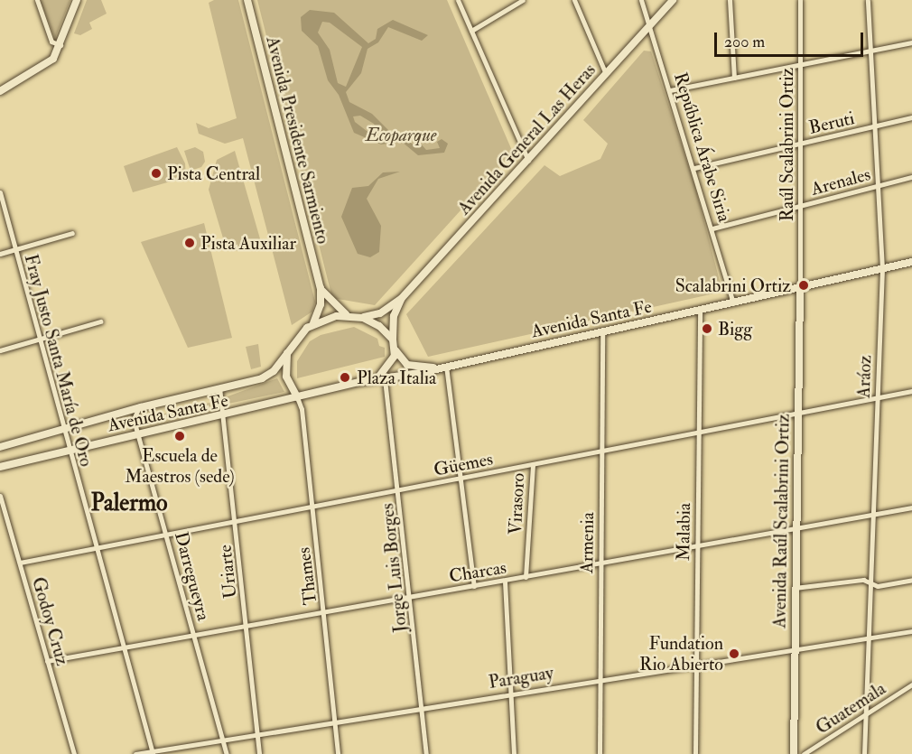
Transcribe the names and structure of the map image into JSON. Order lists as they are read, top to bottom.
{
  "streets": {
    "main road": [
      "Avenida General Las Heras",
      "Avenida Presidente Sarmiento",
      "Avenida Santa Fe",
      "Avenida Raúl Scalabrini Ortiz"
    ],
    "street": [
      "Beruti",
      "Raúl Scalabrini Ortiz",
      "República Árabe Siria",
      "Arenales",
      "Fray Justo Santa María de Oro",
      "Aráoz",
      "Güemes",
      "Virasoro",
      "Malabia",
      "Armenia",
      "Jorge Luis Borges",
      "Uriarte",
      "Charcas",
      "Darregueyra",
      "Thames",
      "Godoy Cruz",
      "Paraguay",
      "Guatemala"
    ]
  },
  "crossings": [
    ["Beruti", "Raúl Scalabrini Ortiz"],
    ["Beruti", "República Árabe Siria"],
    ["Beruti", "Aráoz"],
    ["Avenida General Las Heras", "Avenida Presidente Sarmiento"],
    ["Avenida General Las Heras", "República Árabe Siria"],
    ["Avenida General Las Heras", "Avenida Santa Fe"],
    ["Avenida General Las Heras", "Jorge Luis Borges"],
    ["Avenida General Las Heras", "Thames"],
    ["Avenida Presidente Sarmiento", "Avenida Santa Fe"],
    ["Avenida Presidente Sarmiento", "Jorge Luis Borges"],
    ["Avenida Presidente Sarmiento", "Thames"],
    ["Raúl Scalabrini Ortiz", "Arenales"],
    ["Raúl Scalabrini Ortiz", "Avenida Santa Fe"],
    ["Raúl Scalabrini Ortiz", "Avenida Raúl Scalabrini Ortiz"],
    ["República Árabe Siria", "Arenales"],
    ["República Árabe Siria", "Avenida Santa Fe"],
    ["Arenales", "Aráoz"],
    ["Avenida Santa Fe", "Fray Justo Santa María de Oro"],
    ["Avenida Santa Fe", "Aráoz"],
    ["Avenida Santa Fe", "Avenida Raúl Scalabrini Ortiz"],
    ["Avenida Santa Fe", "Malabia"],
    ["Avenida Santa Fe", "Armenia"],
    ["Avenida Santa Fe", "Jorge Luis Borges"],
    ["Avenida Santa Fe", "Uriarte"],
    ["Avenida Santa Fe", "Darregueyra"],
    ["Avenida Santa Fe", "Thames"],
    ["Fray Justo Santa María de Oro", "Güemes"],
    ["Fray Justo Santa María de Oro", "Charcas"],
    ["Fray Justo Santa María de Oro", "Paraguay"],
    ["Aráoz", "Güemes"],
    ["Aráoz", "Charcas"],
    ["Aráoz", "Paraguay"],
    ["Aráoz", "Guatemala"],
    ["Güemes", "Virasoro"],
    ["Güemes", "Avenida Raúl Scalabrini Ortiz"],
    ["Güemes", "Malabia"],
    ["Güemes", "Armenia"],
    ["Güemes", "Jorge Luis Borges"],
    ["Güemes", "Uriarte"],
    ["Güemes", "Darregueyra"],
    ["Güemes", "Thames"],
    ["Güemes", "Godoy Cruz"],
    ["Virasoro", "Charcas"],
    ["Avenida Raúl Scalabrini Ortiz", "Charcas"],
    ["Avenida Raúl Scalabrini Ortiz", "Paraguay"],
    ["Malabia", "Charcas"],
    ["Malabia", "Paraguay"],
    ["Armenia", "Charcas"],
    ["Armenia", "Paraguay"],
    ["Jorge Luis Borges", "Charcas"],
    ["Jorge Luis Borges", "Thames"],
    ["Jorge Luis Borges", "Paraguay"],
    ["Uriarte", "Charcas"],
    ["Uriarte", "Paraguay"],
    ["Charcas", "Darregueyra"],
    ["Charcas", "Thames"],
    ["Charcas", "Godoy Cruz"],
    ["Darregueyra", "Paraguay"],
    ["Thames", "Paraguay"]
  ],
  "districts": ["Palermo"],
  "parks": ["Ecoparque"],
  "places": [
    "Pista Central",
    "Pista Auxiliar",
    "Scalabrini Ortiz",
    "Bigg",
    "Plaza Italia",
    "Escuela de Maestros (sede)",
    "Fundation Rio Abierto"
  ],
  "scale_bar": "200 m"
}
